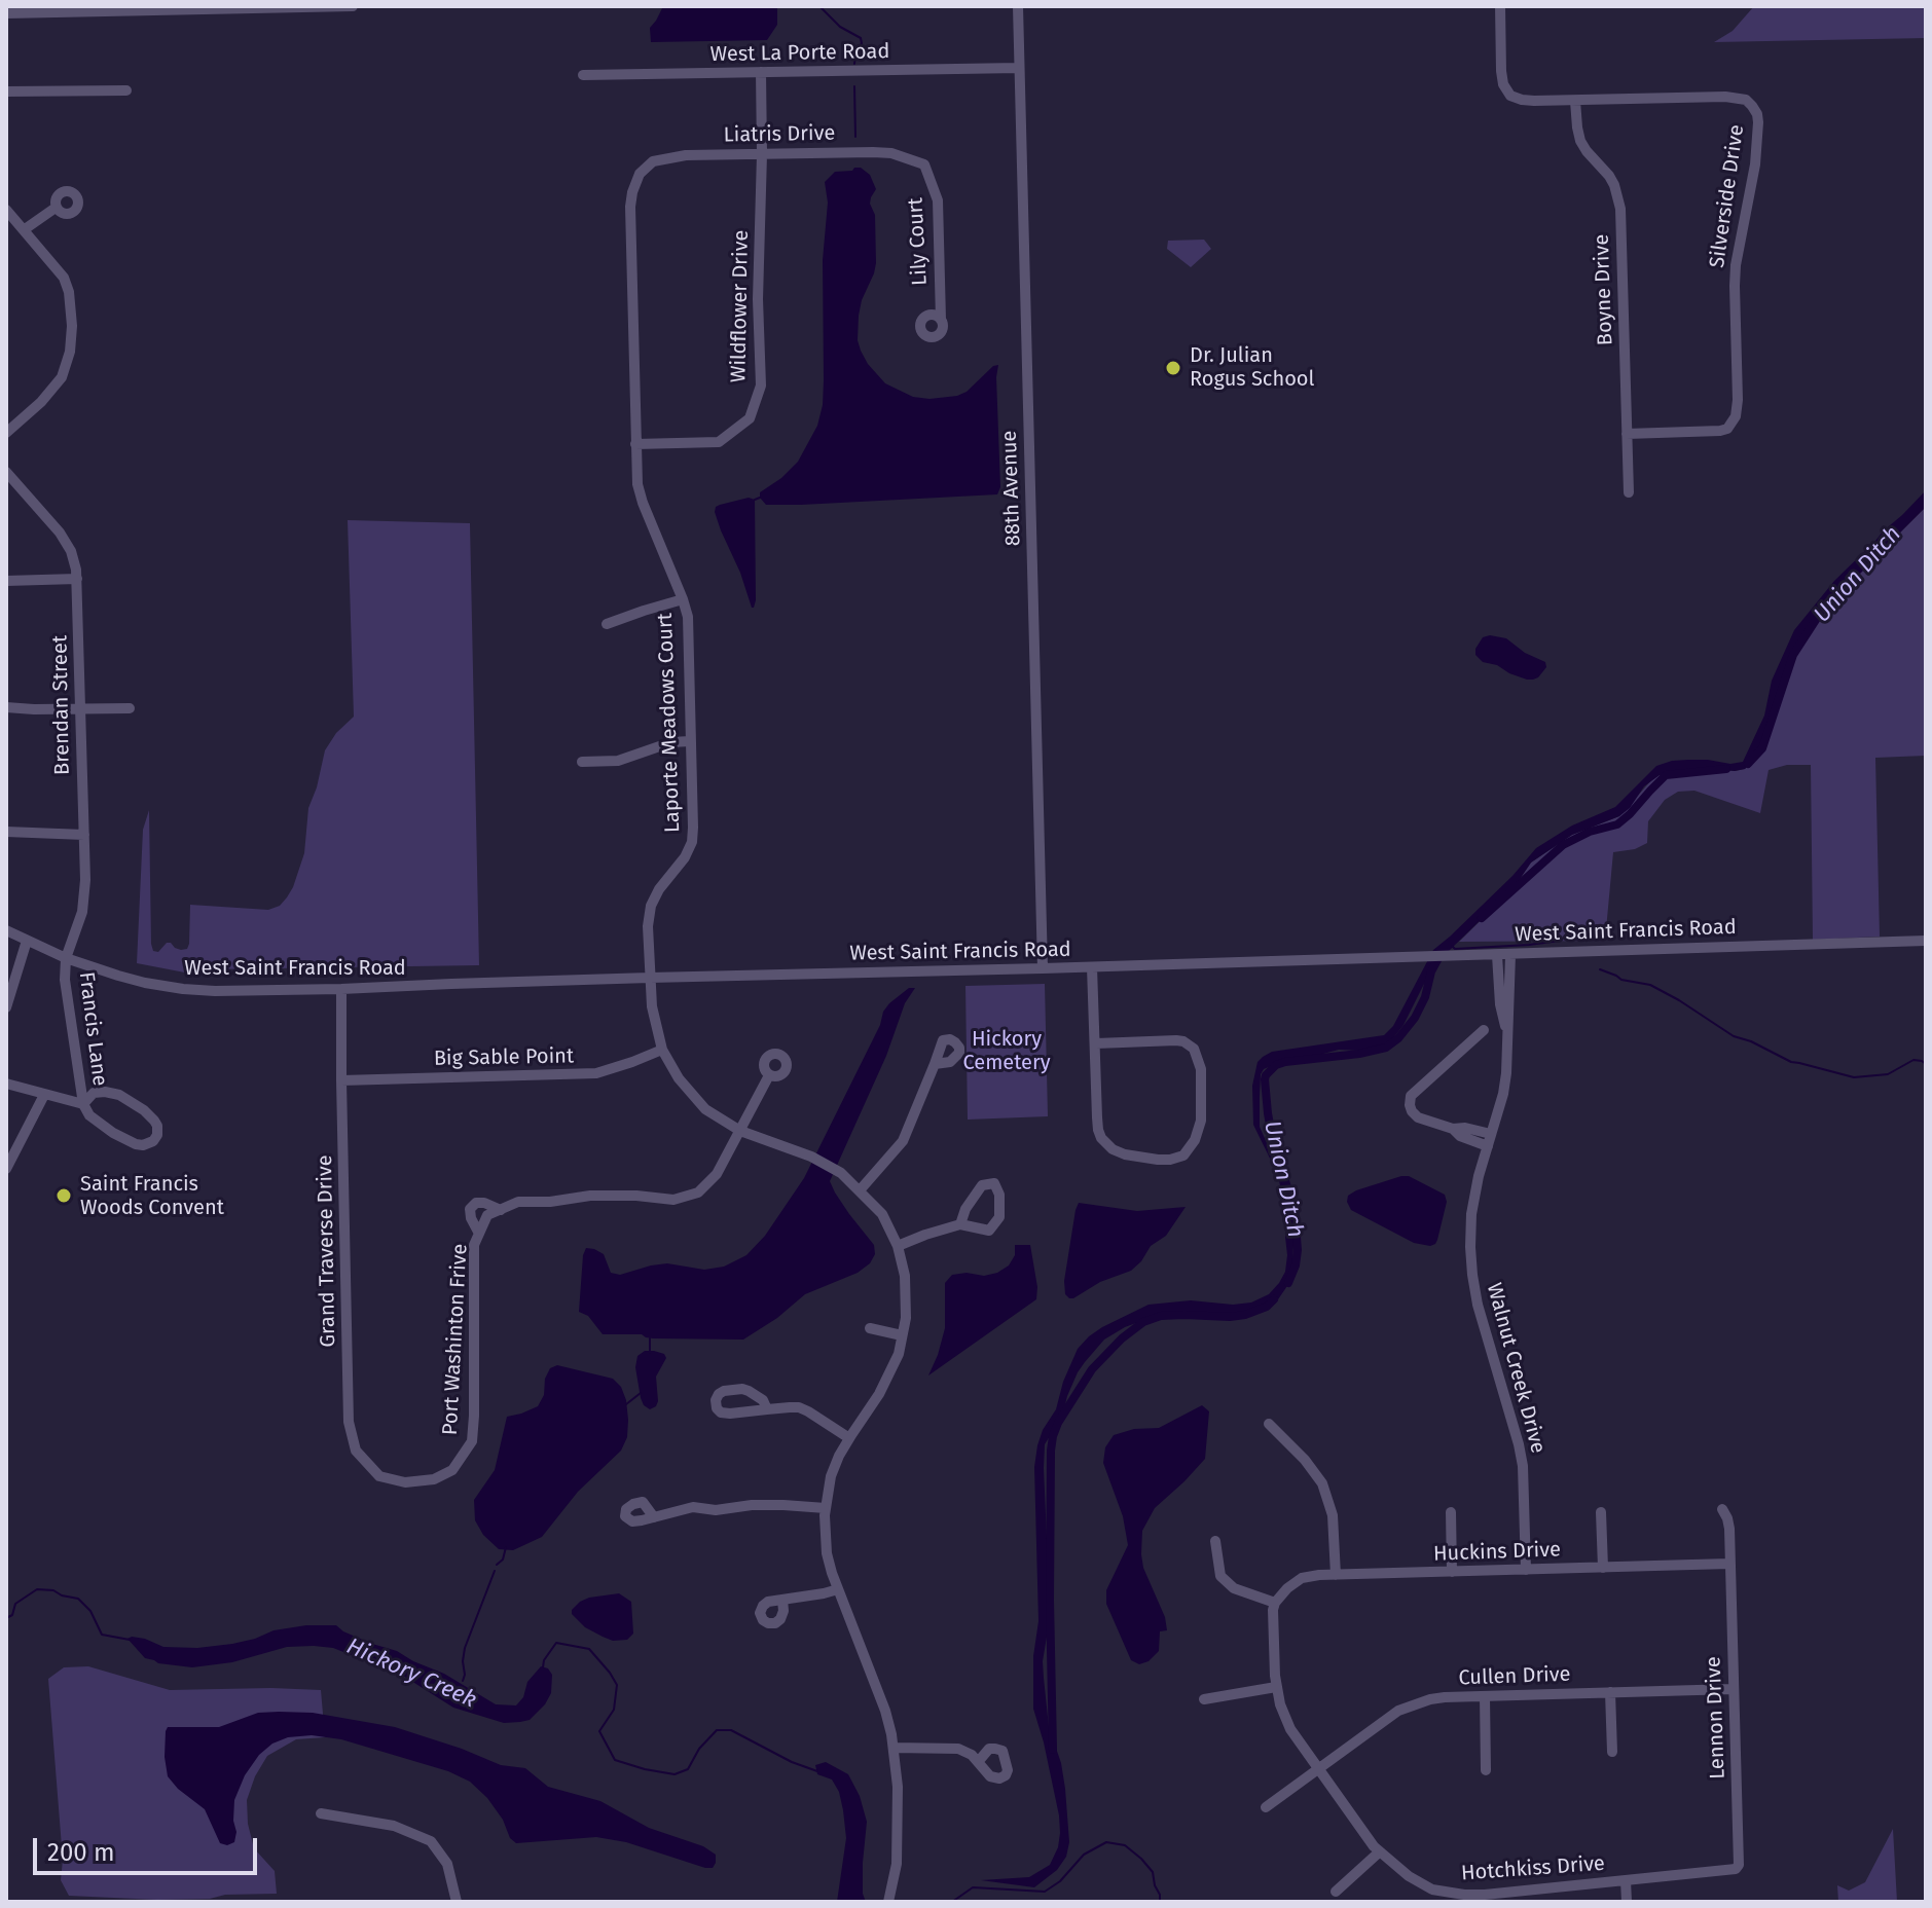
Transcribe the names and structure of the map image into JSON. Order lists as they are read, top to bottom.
{
  "streets": {
    "street": [
      "West La Porte Road",
      "Liatris Drive",
      "Silverside Drive",
      "Lily Court",
      "Boyne Drive",
      "Wildflower Drive",
      "88th Avenue",
      "Brendan Street",
      "Laporte Meadows Court",
      "West Saint Francis Road",
      "Francis Lane",
      "Big Sable Point",
      "Grand Traverse Drive",
      "Port Washinton Frive",
      "Walnut Creek Drive",
      "Huckins Drive",
      "Cullen Drive",
      "Lennon Drive",
      "Hotchkiss Drive"
    ]
  },
  "crossings": [
    ["West La Porte Road", "Wildflower Drive"],
    ["West La Porte Road", "88th Avenue"],
    ["Liatris Drive", "Lily Court"],
    ["Liatris Drive", "Wildflower Drive"],
    ["Liatris Drive", "Laporte Meadows Court"],
    ["Silverside Drive", "Boyne Drive"],
    ["Wildflower Drive", "Laporte Meadows Court"],
    ["88th Avenue", "West Saint Francis Road"],
    ["Brendan Street", "West Saint Francis Road"],
    ["Brendan Street", "Francis Lane"],
    ["Laporte Meadows Court", "West Saint Francis Road"],
    ["Laporte Meadows Court", "Big Sable Point"],
    ["West Saint Francis Road", "Francis Lane"],
    ["West Saint Francis Road", "Grand Traverse Drive"],
    ["West Saint Francis Road", "Walnut Creek Drive"],
    ["Big Sable Point", "Grand Traverse Drive"],
    ["Grand Traverse Drive", "Port Washinton Frive"],
    ["Walnut Creek Drive", "Huckins Drive"],
    ["Huckins Drive", "Lennon Drive"],
    ["Huckins Drive", "Hotchkiss Drive"],
    ["Cullen Drive", "Lennon Drive"],
    ["Cullen Drive", "Hotchkiss Drive"],
    ["Lennon Drive", "Hotchkiss Drive"]
  ],
  "water": ["Union Ditch", "Hickory Creek"],
  "parks": ["Hickory Cemetery"],
  "places": ["Dr. Julian Rogus School", "Saint Francis Woods Convent"],
  "scale_bar": "200 m"
}
